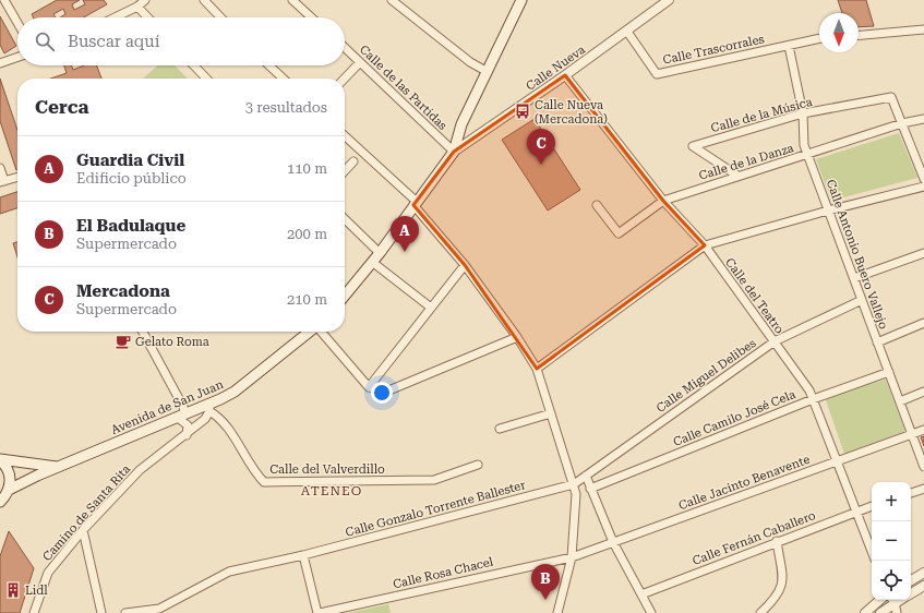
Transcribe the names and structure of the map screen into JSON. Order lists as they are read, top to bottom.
{
  "streets": {
    "main road": ["Avenida de San Juan"],
    "street": [
      "Calle Trascorrales",
      "Calle Nueva",
      "Calle de las Partidas",
      "Calle de la Música",
      "Calle de la Danza",
      "Calle Antonio Buero Vallejo",
      "Calle del Teatro",
      "Calle Miguel Delibes",
      "Calle Camilo José Cela",
      "Calle del Valverdillo",
      "Calle Jacinto Benavente",
      "Calle Gonzalo Torrente Ballester",
      "Camino de Santa Rita",
      "Calle Fernán Caballero",
      "Calle Rosa Chacel"
    ]
  },
  "crossings": [
    ["Calle Trascorrales", "Calle Nueva"],
    ["Calle Trascorrales", "Calle Antonio Buero Vallejo"],
    ["Calle Nueva", "Calle de las Partidas"],
    ["Calle Nueva", "Calle del Teatro"],
    ["Calle de la Música", "Calle de la Danza"],
    ["Calle de la Música", "Calle Antonio Buero Vallejo"],
    ["Calle de la Danza", "Calle Antonio Buero Vallejo"],
    ["Calle de la Danza", "Calle del Teatro"],
    ["Calle Antonio Buero Vallejo", "Calle Miguel Delibes"],
    ["Calle Antonio Buero Vallejo", "Calle Camilo José Cela"],
    ["Calle Antonio Buero Vallejo", "Calle Jacinto Benavente"],
    ["Calle del Teatro", "Calle Miguel Delibes"],
    ["Calle del Teatro", "Calle Camilo José Cela"],
    ["Calle del Teatro", "Calle Jacinto Benavente"],
    ["Calle del Teatro", "Calle Fernán Caballero"],
    ["Calle Miguel Delibes", "Calle Gonzalo Torrente Ballester"],
    ["Avenida de San Juan", "Calle del Valverdillo"],
    ["Avenida de San Juan", "Camino de Santa Rita"],
    ["Calle del Valverdillo", "Camino de Santa Rita"],
    ["Calle Jacinto Benavente", "Calle Rosa Chacel"]
  ],
  "districts": ["ATENEO"],
  "places": {
    "bus stop": ["Calle Nueva (Mercadona)"],
    "cafe": ["Gelato Roma"],
    "building": ["Lidl"]
  },
  "north": "bottom",
  "page": {
    "search": "Buscar aquí",
    "heading": ["Cerca", "3 resultados"],
    "pins": ["C", "A", "B"],
    "list": [
      {
        "mark": "A",
        "name": "Guardia Civil",
        "note": "Edificio público",
        "value": "110 m"
      },
      {
        "mark": "B",
        "name": "El Badulaque",
        "note": "Supermercado",
        "value": "200 m"
      },
      {
        "mark": "C",
        "name": "Mercadona",
        "note": "Supermercado",
        "value": "210 m"
      }
    ],
    "map_buttons": ["+", "−"]
  }
}
